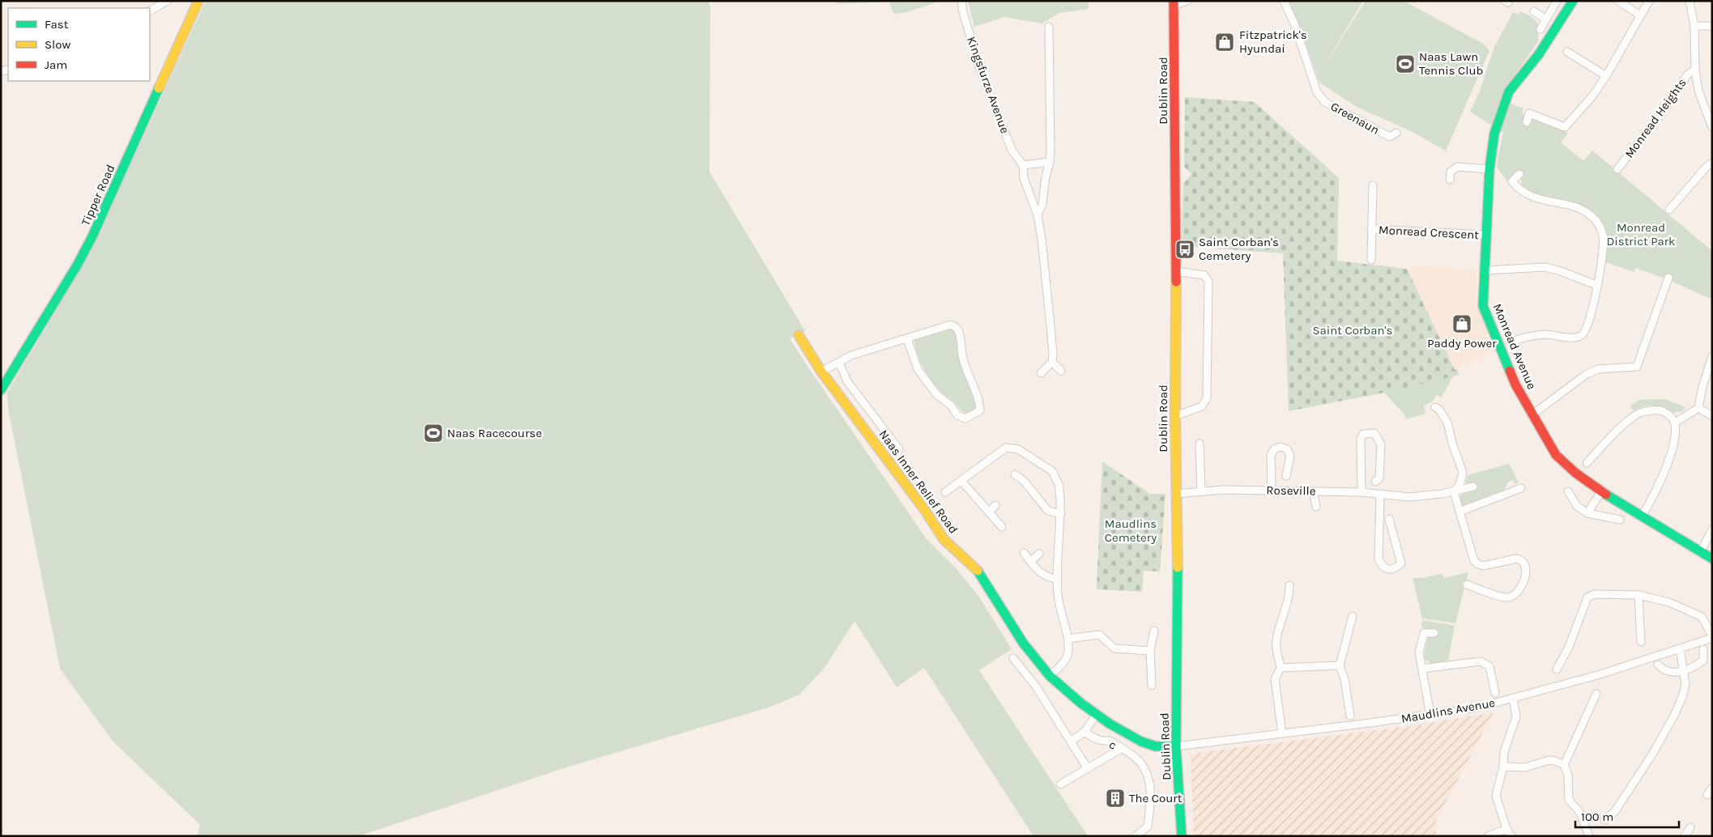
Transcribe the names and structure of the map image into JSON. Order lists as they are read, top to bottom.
{
  "streets": {
    "street": [
      "Kingsfurze Avenue",
      "Dublin Road",
      "Greenaun",
      "Monread Heights",
      "Tipper Road",
      "Monread Crescent",
      "Monread Avenue",
      "Naas Inner Relief Road",
      "Roseville",
      "Maudlins Avenue",
      "c"
    ]
  },
  "crossings": [
    ["Dublin Road", "Naas Inner Relief Road"],
    ["Dublin Road", "Roseville"],
    ["Dublin Road", "Maudlins Avenue"],
    ["Monread Crescent", "Monread Avenue"],
    ["Naas Inner Relief Road", "Maudlins Avenue"]
  ],
  "parks": ["Monread District Park", "Saint Corban's", "Maudlins Cemetery"],
  "places": {
    "shop": ["Fitzpatrick's Hyundai", "Paddy Power"],
    "sports": ["Naas Lawn Tennis Club", "Naas Racecourse"],
    "bus stop": ["Saint Corban's Cemetery"],
    "building": ["The Court"]
  },
  "legend": ["Fast", "Slow", "Jam"],
  "scale_bar": "100 m"
}
